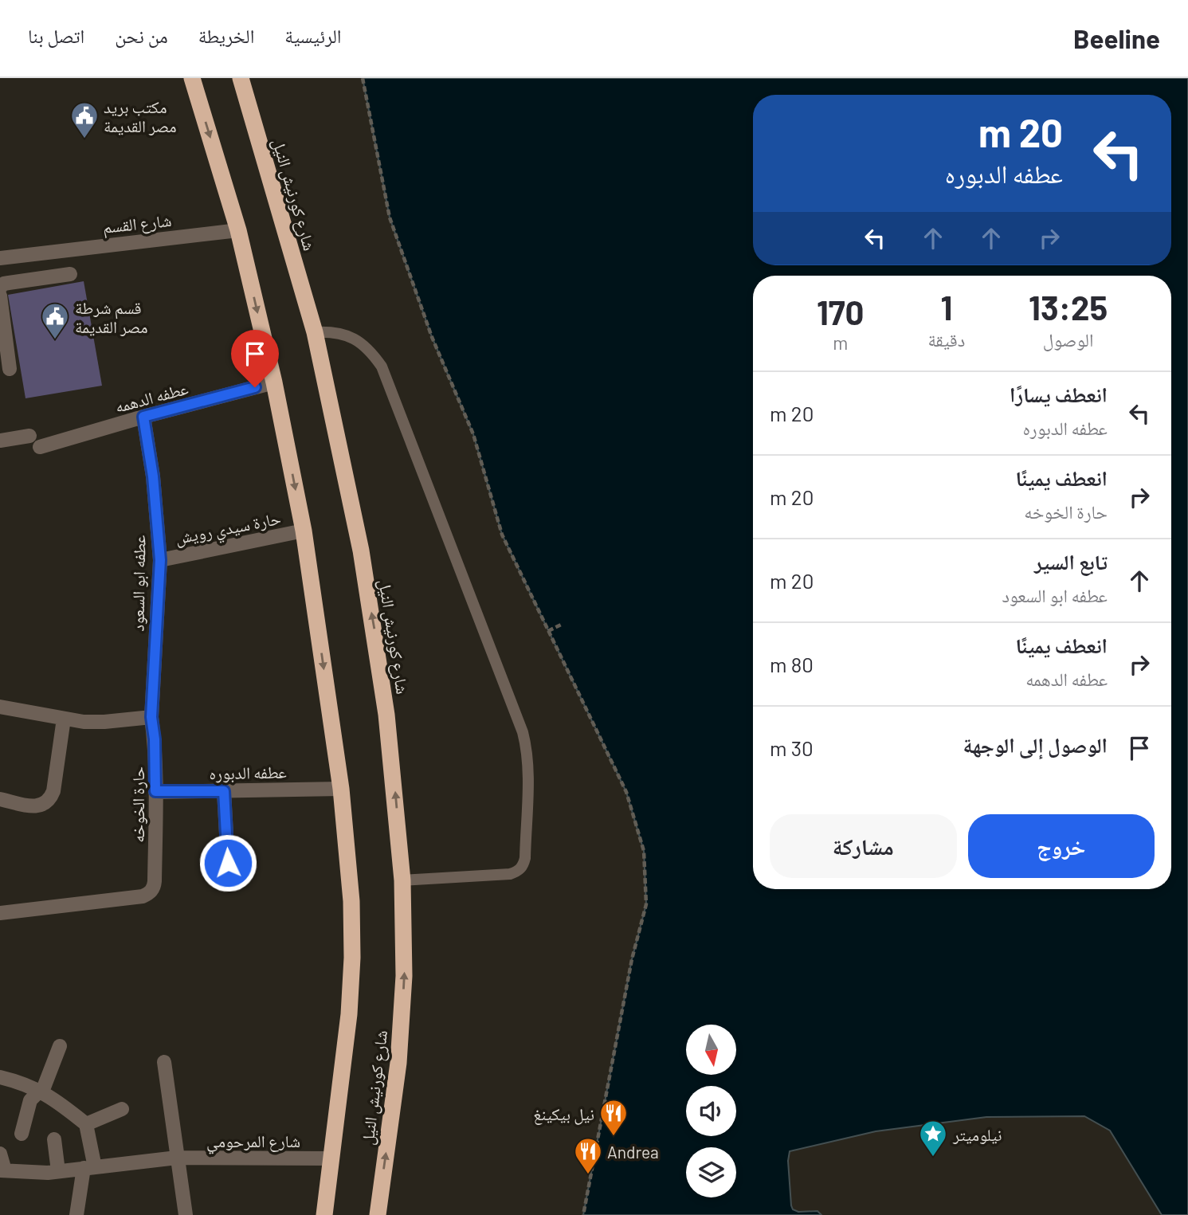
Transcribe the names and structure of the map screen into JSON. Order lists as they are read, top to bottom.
{
  "streets": {
    "highway": ["شارع كورنيش النيل"],
    "street": [
      "شارع القسم",
      "عطفه الدهمه",
      "حارة سيدي رويش",
      "عطفه ابو السعود",
      "عطفه الدبوره",
      "حارة الخوخه",
      "شارع المرحومي"
    ]
  },
  "crossings": [
    ["شارع كورنيش النيل", "شارع القسم"],
    ["شارع كورنيش النيل", "عطفه الدهمه"],
    ["شارع كورنيش النيل", "حارة سيدي رويش"],
    ["شارع كورنيش النيل", "عطفه الدبوره"],
    ["شارع كورنيش النيل", "شارع المرحومي"],
    ["عطفه الدهمه", "عطفه ابو السعود"],
    ["حارة سيدي رويش", "عطفه ابو السعود"],
    ["عطفه ابو السعود", "حارة الخوخه"],
    ["عطفه الدبوره", "حارة الخوخه"]
  ],
  "places": {
    "public building": ["مكتب بريد مصر القديمة", "قسم شرطة مصر القديمة"],
    "restaurant": ["نيل بيكينغ", "Andrea"],
    "place": ["نيلوميتر"]
  },
  "north": "bottom",
  "page": {
    "header": "Beeline",
    "nav": [
      "الرئيسية",
      "الخريطة",
      "من نحن",
      "اتصل بنا"
    ],
    "turn": ["20 m", "عطفه الدبوره"],
    "eta": [
      "13:25",
      "الوصول",
      "1",
      "دقيقة",
      "170",
      "m"
    ],
    "list": [
      {
        "name": "انعطف يسارًا",
        "note": "عطفه الدبوره",
        "value": "20 m"
      },
      {
        "name": "انعطف يمينًا",
        "note": "حارة الخوخه",
        "value": "20 m"
      },
      {
        "name": "تابع السير",
        "note": "عطفه ابو السعود",
        "value": "20 m"
      },
      {
        "name": "انعطف يمينًا",
        "note": "عطفه الدهمه",
        "value": "80 m"
      },
      {
        "name": "الوصول إلى الوجهة",
        "value": "30 m"
      }
    ],
    "buttons": ["خروج", "مشاركة"]
  }
}
